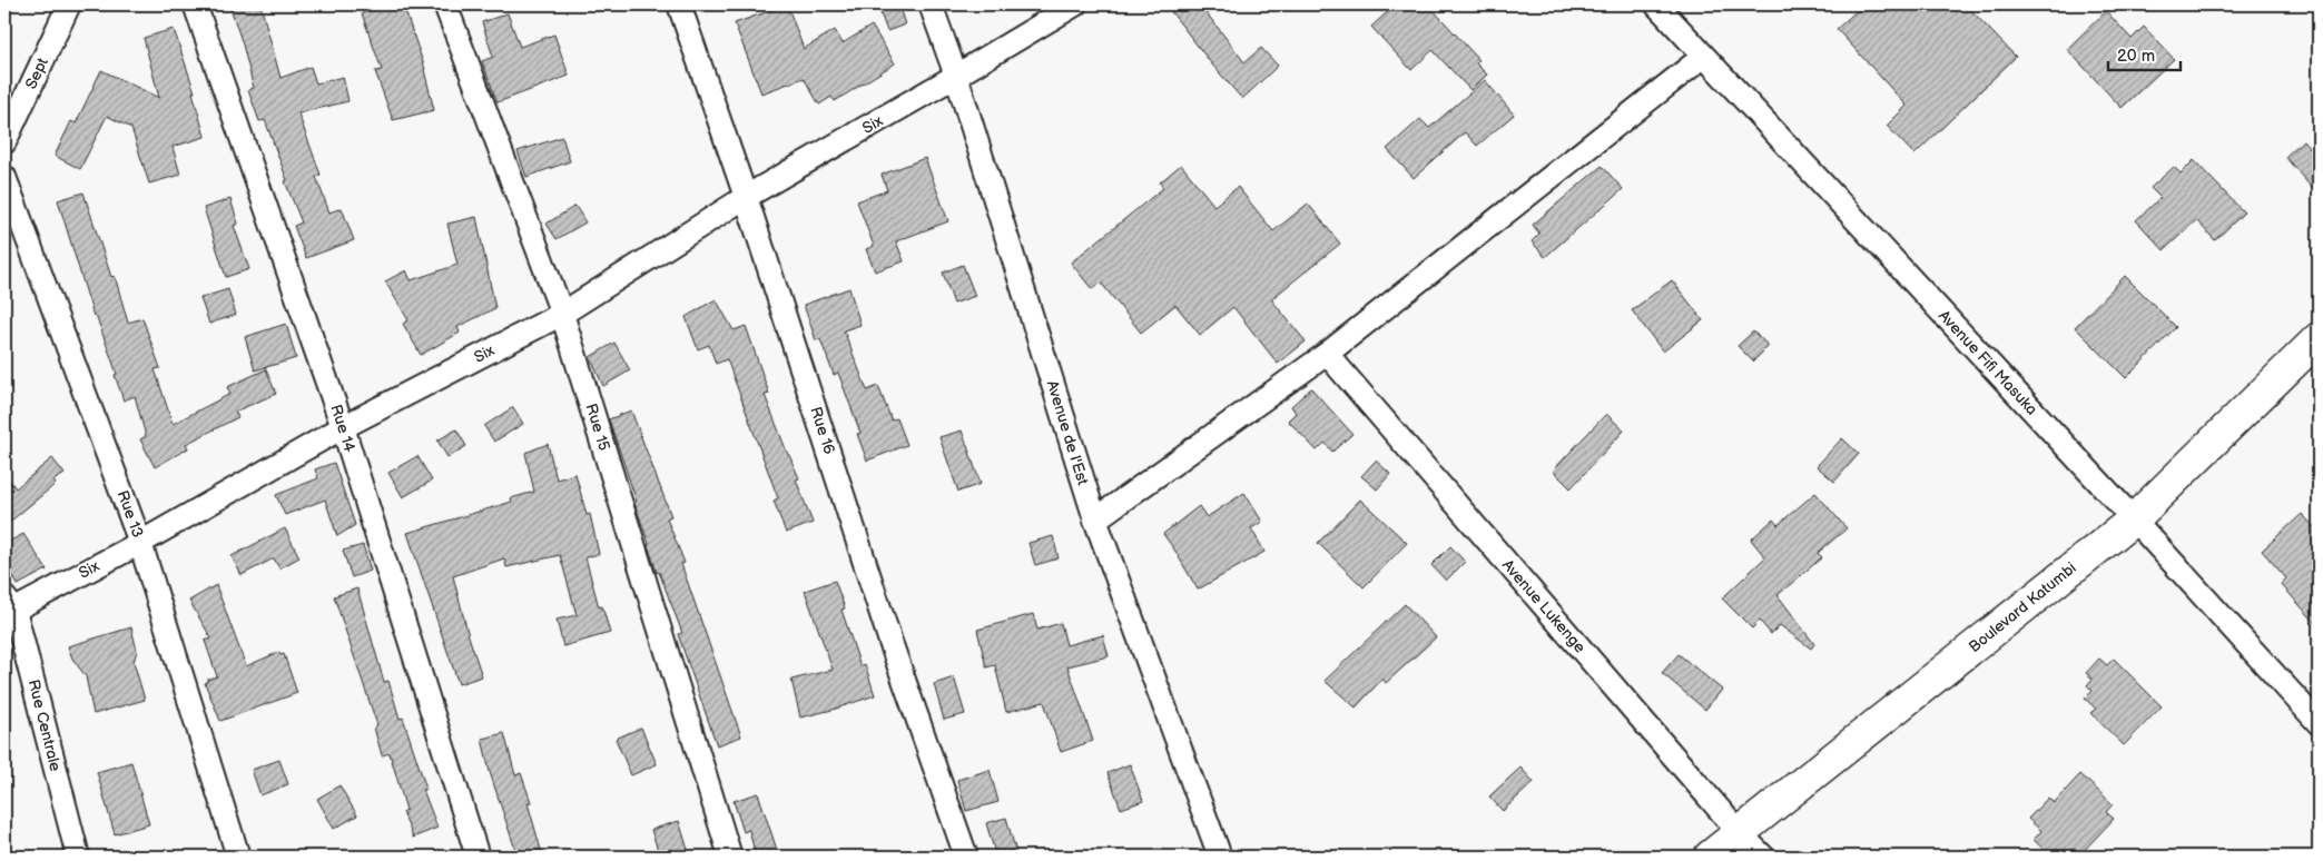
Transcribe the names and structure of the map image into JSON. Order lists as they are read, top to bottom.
{
  "streets": {
    "street": [
      "Sept",
      "Six",
      "Avenue Fifi Masuka",
      "Rue 15",
      "Rue 14",
      "Rue 16",
      "Avenue de l'Est",
      "Rue 13",
      "Avenue Lukenge",
      "Boulevard Katumbi",
      "Rue Centrale"
    ]
  },
  "crossings": [
    ["Six", "Rue 15"],
    ["Six", "Rue 14"],
    ["Six", "Rue 16"],
    ["Six", "Avenue de l'Est"],
    ["Six", "Rue 13"],
    ["Six", "Rue Centrale"],
    ["Avenue Fifi Masuka", "Boulevard Katumbi"],
    ["Avenue Lukenge", "Boulevard Katumbi"]
  ],
  "scale_bar": "20 m"
}
